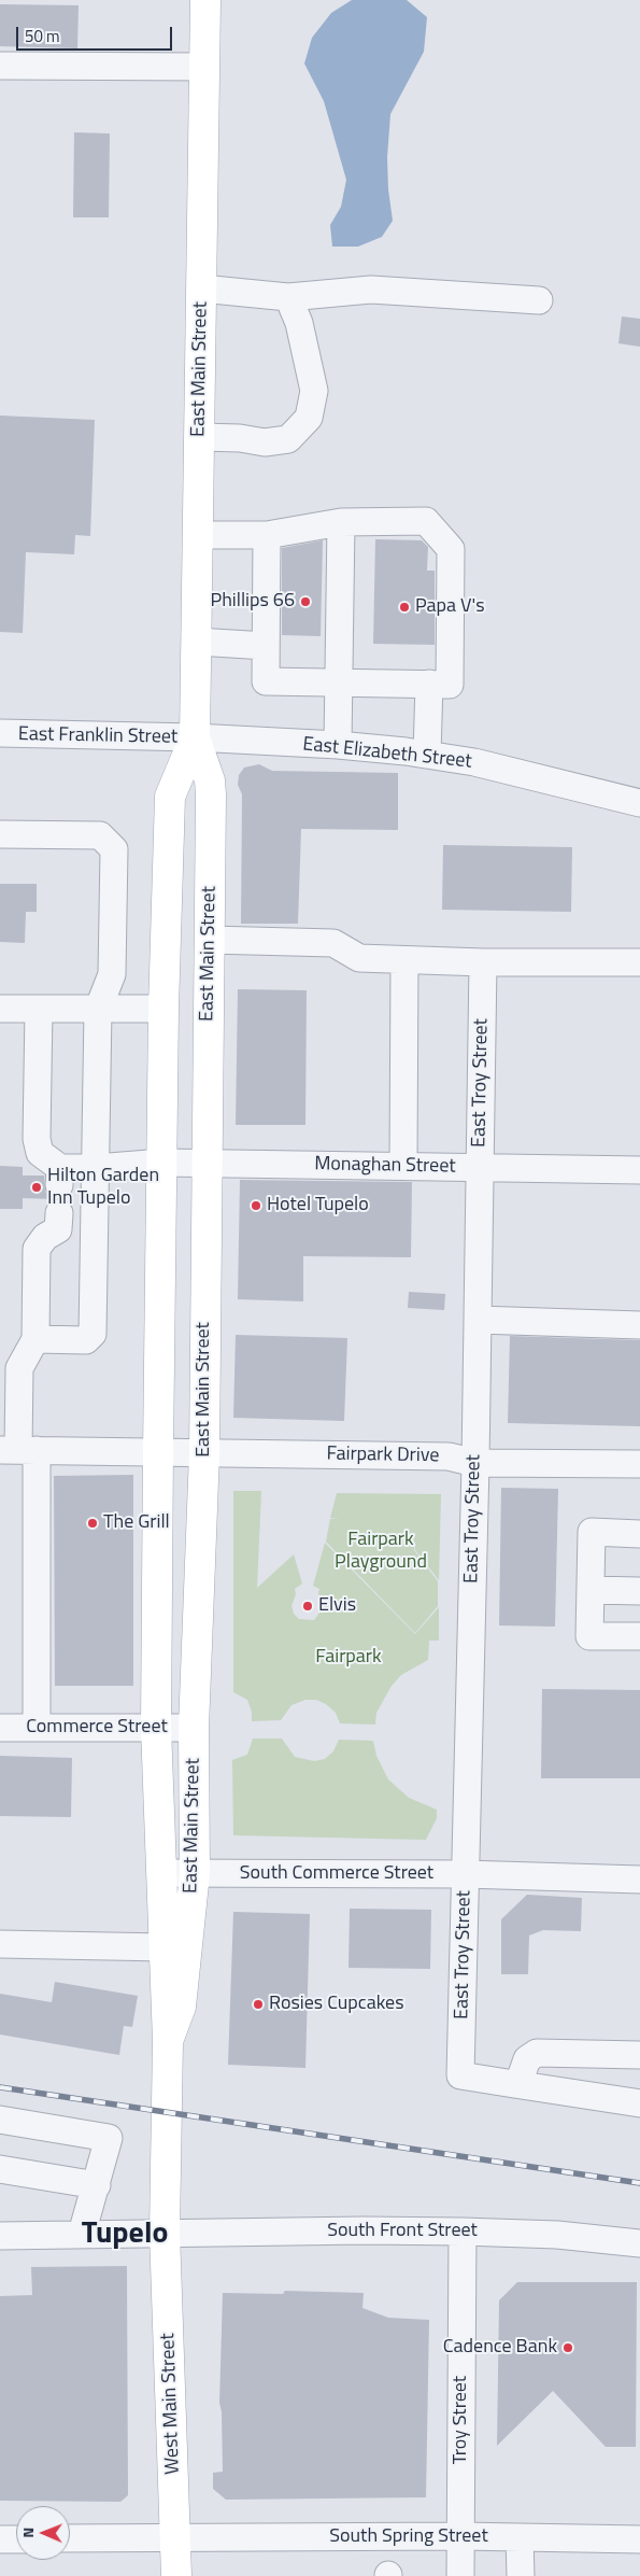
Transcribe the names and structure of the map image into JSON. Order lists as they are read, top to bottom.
{
  "streets": {
    "main road": ["East Main Street", "West Main Street"],
    "street": [
      "East Franklin Street",
      "East Elizabeth Street",
      "East Troy Street",
      "Monaghan Street",
      "Fairpark Drive",
      "Commerce Street",
      "South Commerce Street",
      "South Front Street",
      "Troy Street",
      "South Spring Street"
    ]
  },
  "crossings": [
    ["East Main Street", "East Franklin Street"],
    ["East Main Street", "East Elizabeth Street"],
    ["East Main Street", "Monaghan Street"],
    ["East Main Street", "Fairpark Drive"],
    ["East Main Street", "Commerce Street"],
    ["East Main Street", "South Commerce Street"],
    ["East Main Street", "South Front Street"],
    ["East Main Street", "West Main Street"],
    ["East Franklin Street", "East Elizabeth Street"],
    ["East Troy Street", "Monaghan Street"],
    ["East Troy Street", "Fairpark Drive"],
    ["East Troy Street", "South Commerce Street"],
    ["South Front Street", "West Main Street"],
    ["South Front Street", "Troy Street"],
    ["West Main Street", "South Spring Street"],
    ["Troy Street", "South Spring Street"]
  ],
  "districts": ["Tupelo"],
  "parks": ["Fairpark Playground", "Fairpark"],
  "places": [
    "Phillips 66",
    "Papa V's",
    "Hilton Garden Inn Tupelo",
    "Hotel Tupelo",
    "The Grill",
    "Elvis",
    "Rosies Cupcakes",
    "Cadence Bank"
  ],
  "scale_bar": "50 m",
  "north": "left"
}
